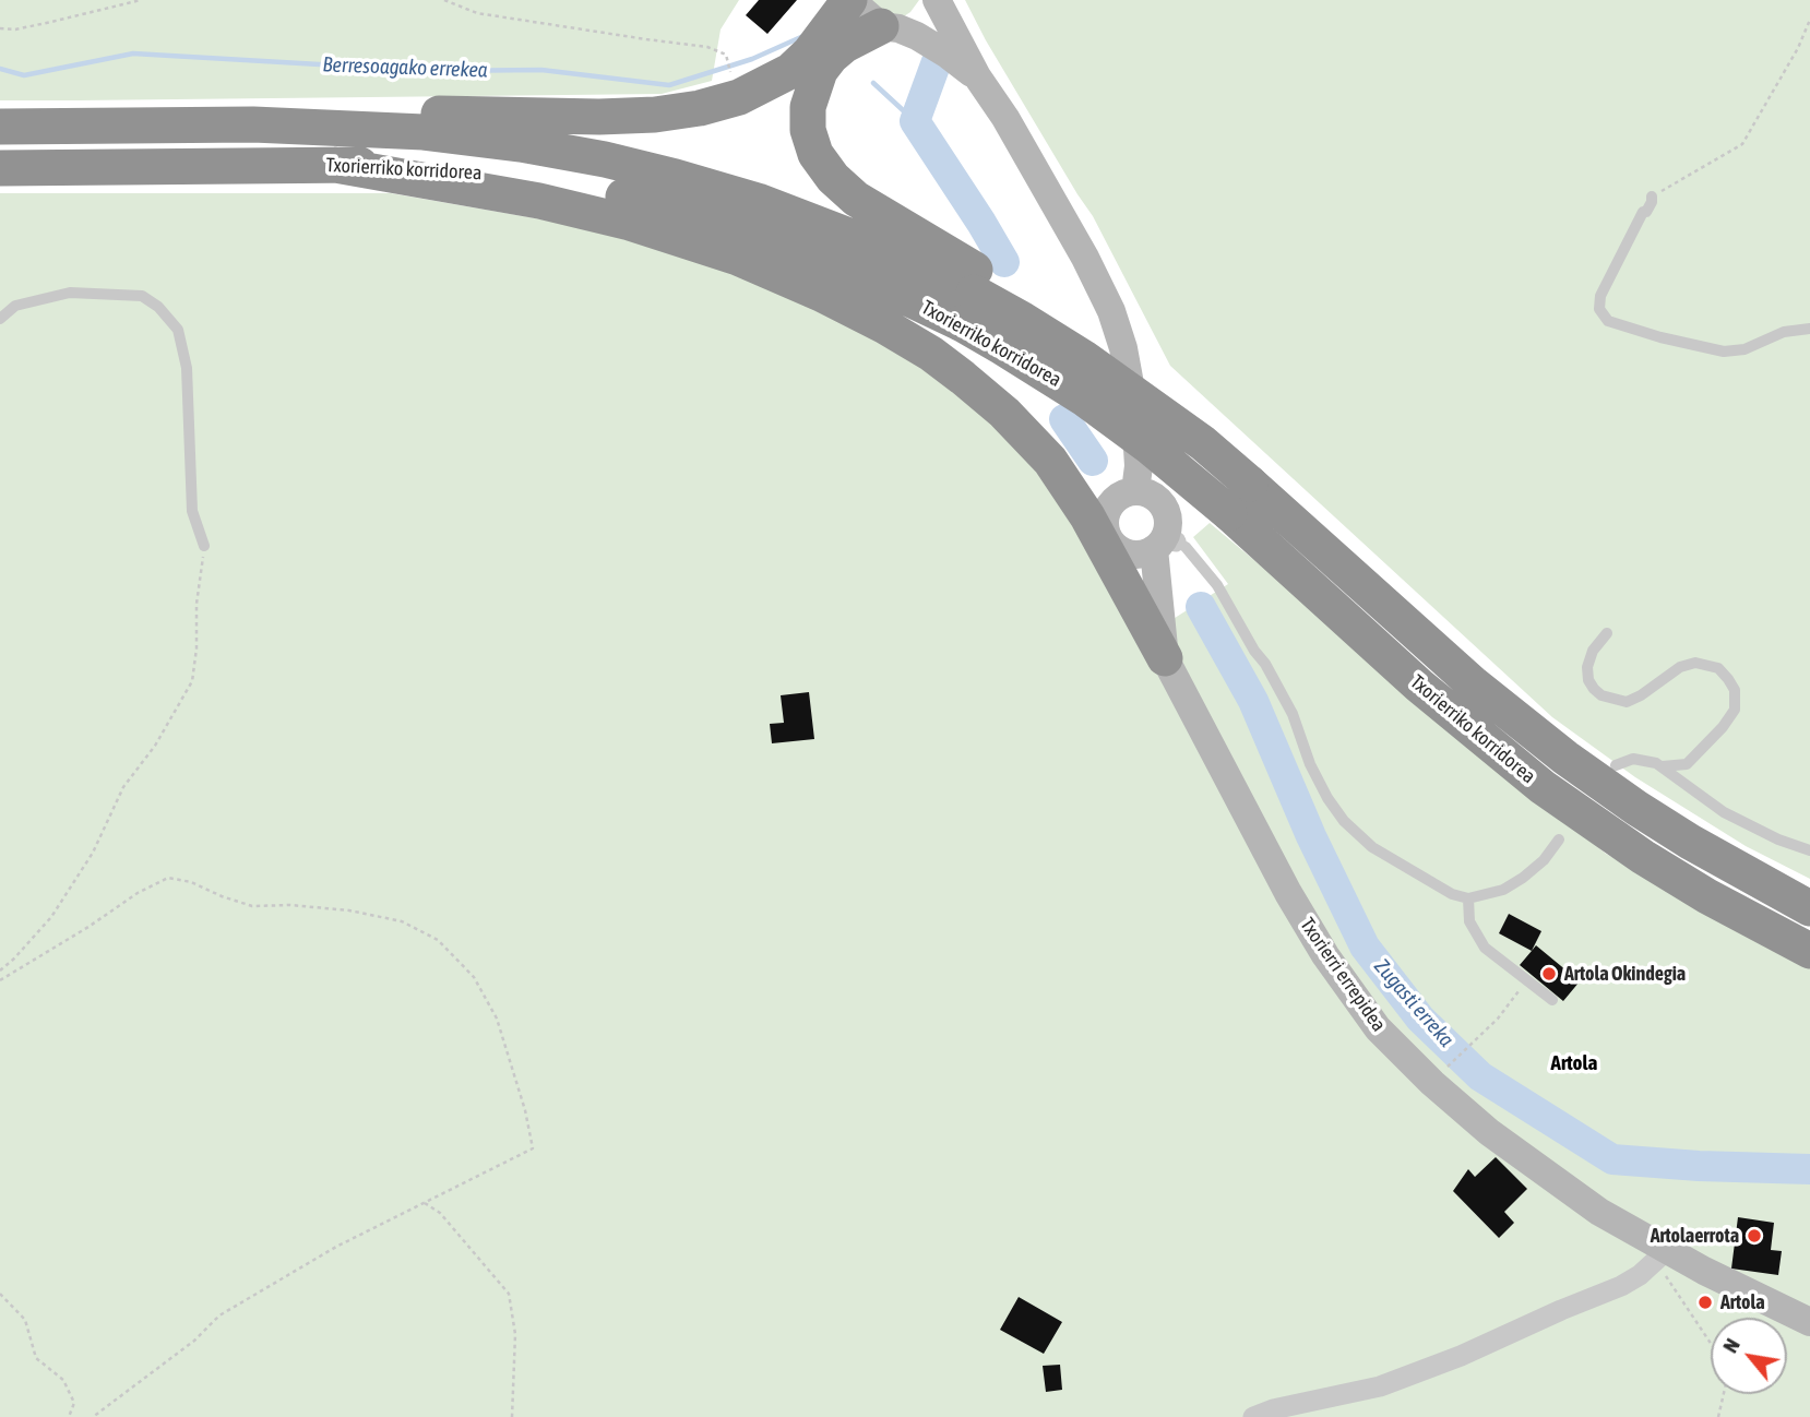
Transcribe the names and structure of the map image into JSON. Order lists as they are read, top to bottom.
{
  "streets": {
    "highway": ["Txorierriko korridorea"],
    "main road": ["Txorierri errepidea"]
  },
  "districts": ["Artola"],
  "water": ["Berresoagako errekea", "Zugasti erreka"],
  "places": ["Artola Okindegia", "Artolaerrota", "Artola"],
  "north": "top left"
}
